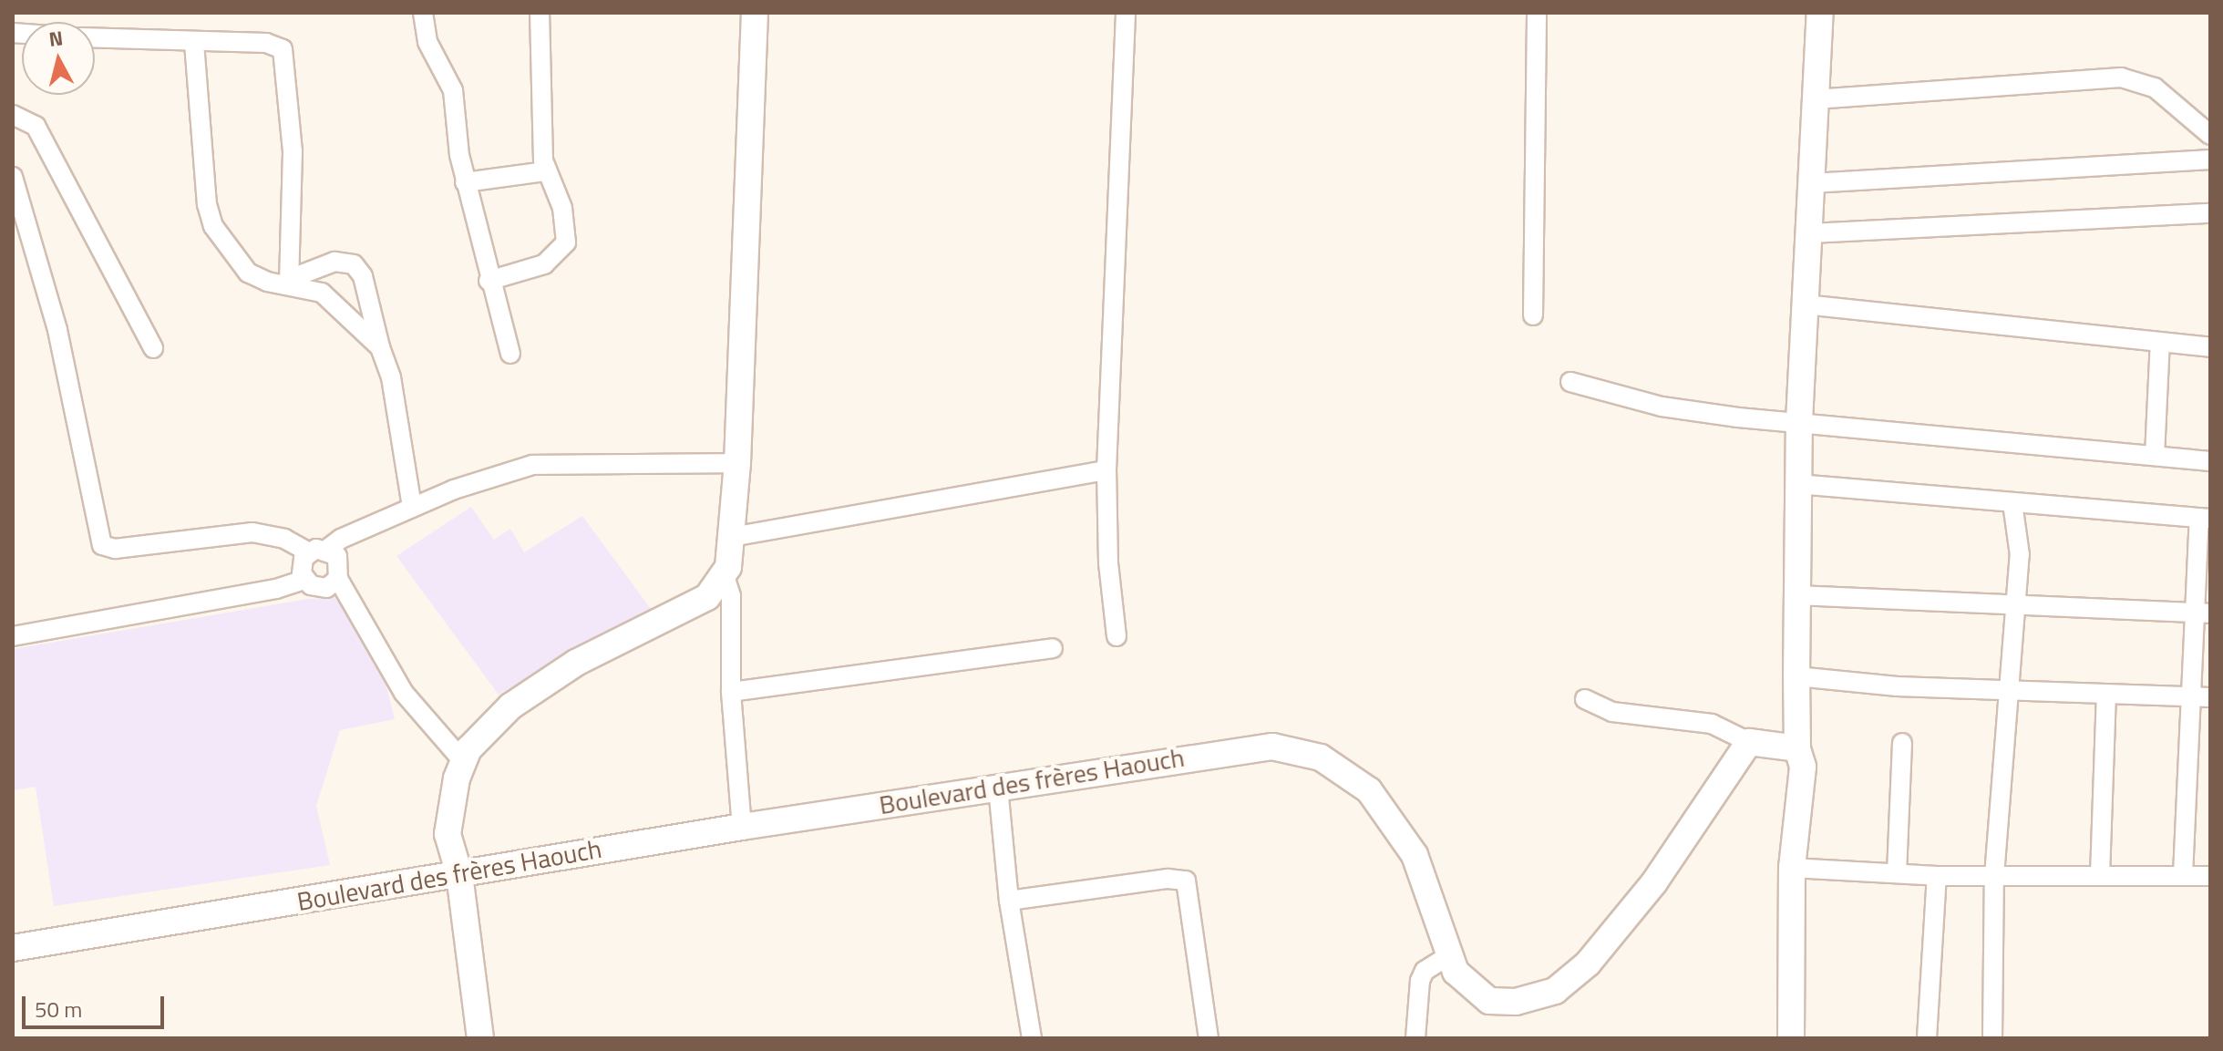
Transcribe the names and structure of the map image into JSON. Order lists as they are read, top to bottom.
{
  "streets": {
    "main road": ["Boulevard des frères Haouch"]
  },
  "scale_bar": "50 m",
  "north": "top"
}
